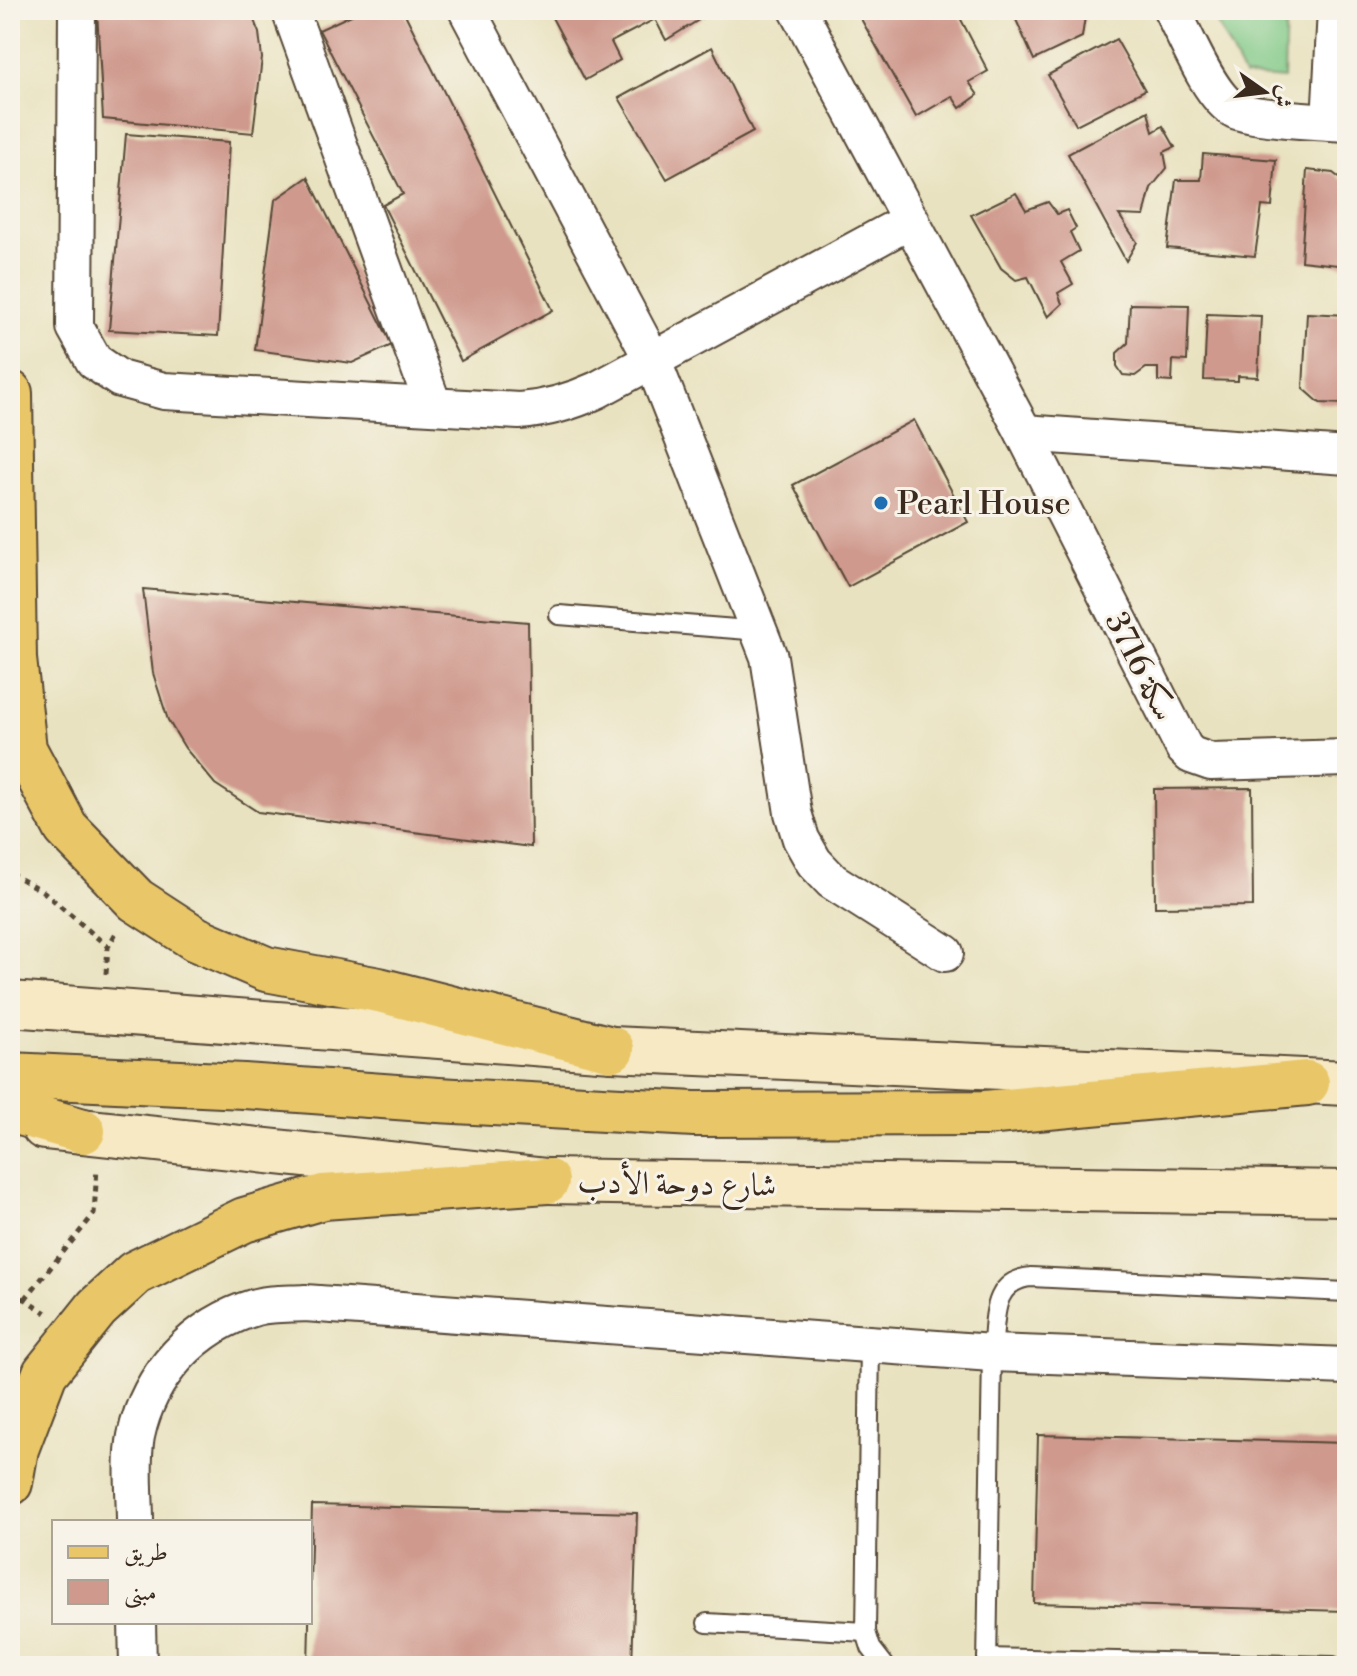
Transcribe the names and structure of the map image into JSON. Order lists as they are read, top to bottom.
{
  "streets": {
    "main road": ["شارع دوحة الأدب"],
    "street": ["سكة 3716"]
  },
  "places": ["Pearl House"],
  "legend": ["طريق", "مبنى"],
  "north": "right"
}
